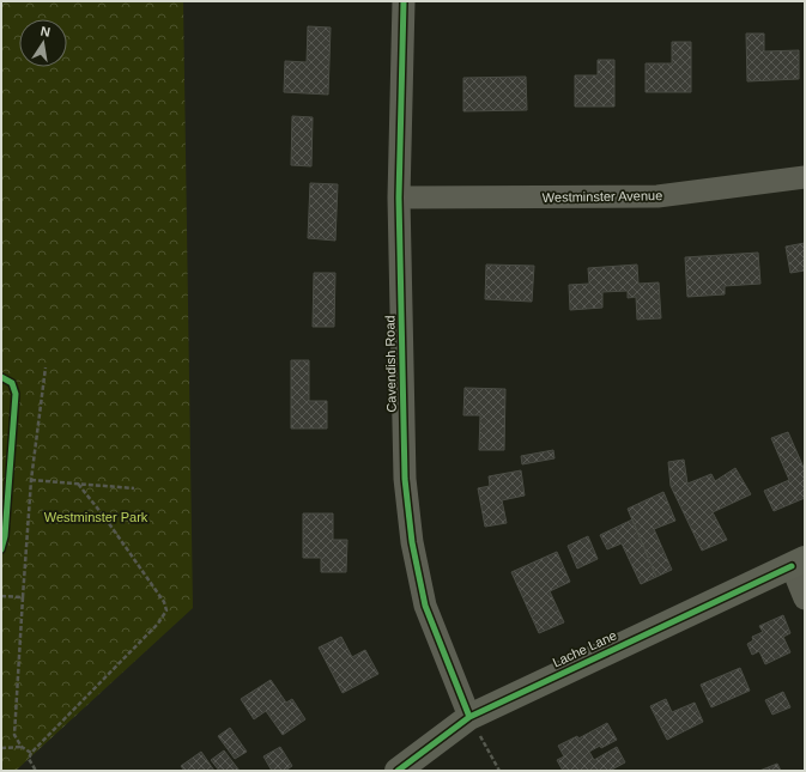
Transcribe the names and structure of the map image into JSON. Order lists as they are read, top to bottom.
{
  "streets": {
    "street": ["Westminster Avenue", "Cavendish Road", "Lache Lane"]
  },
  "crossings": [
    ["Westminster Avenue", "Cavendish Road"],
    ["Cavendish Road", "Lache Lane"]
  ],
  "parks": ["Westminster Park"],
  "north": "top"
}
